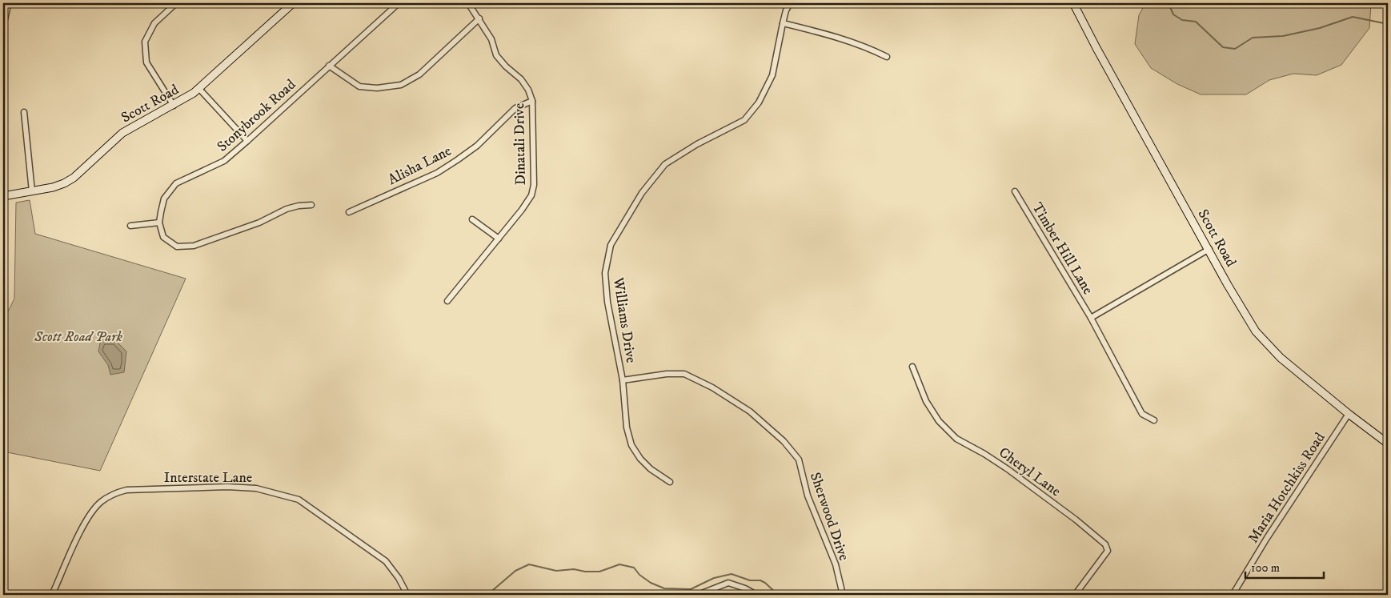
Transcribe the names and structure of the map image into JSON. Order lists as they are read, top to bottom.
{
  "streets": {
    "main road": ["Scott Road"],
    "street": [
      "Stonybrook Road",
      "Dinatali Drive",
      "Alisha Lane",
      "Timber Hill Lane",
      "Williams Drive",
      "Cheryl Lane",
      "Interstate Lane",
      "Maria Hotchkiss Road",
      "Sherwood Drive"
    ]
  },
  "crossings": [
    ["Scott Road", "Maria Hotchkiss Road"],
    ["Dinatali Drive", "Alisha Lane"],
    ["Williams Drive", "Sherwood Drive"]
  ],
  "parks": ["Scott Road Park"],
  "scale_bar": "100 m"
}
